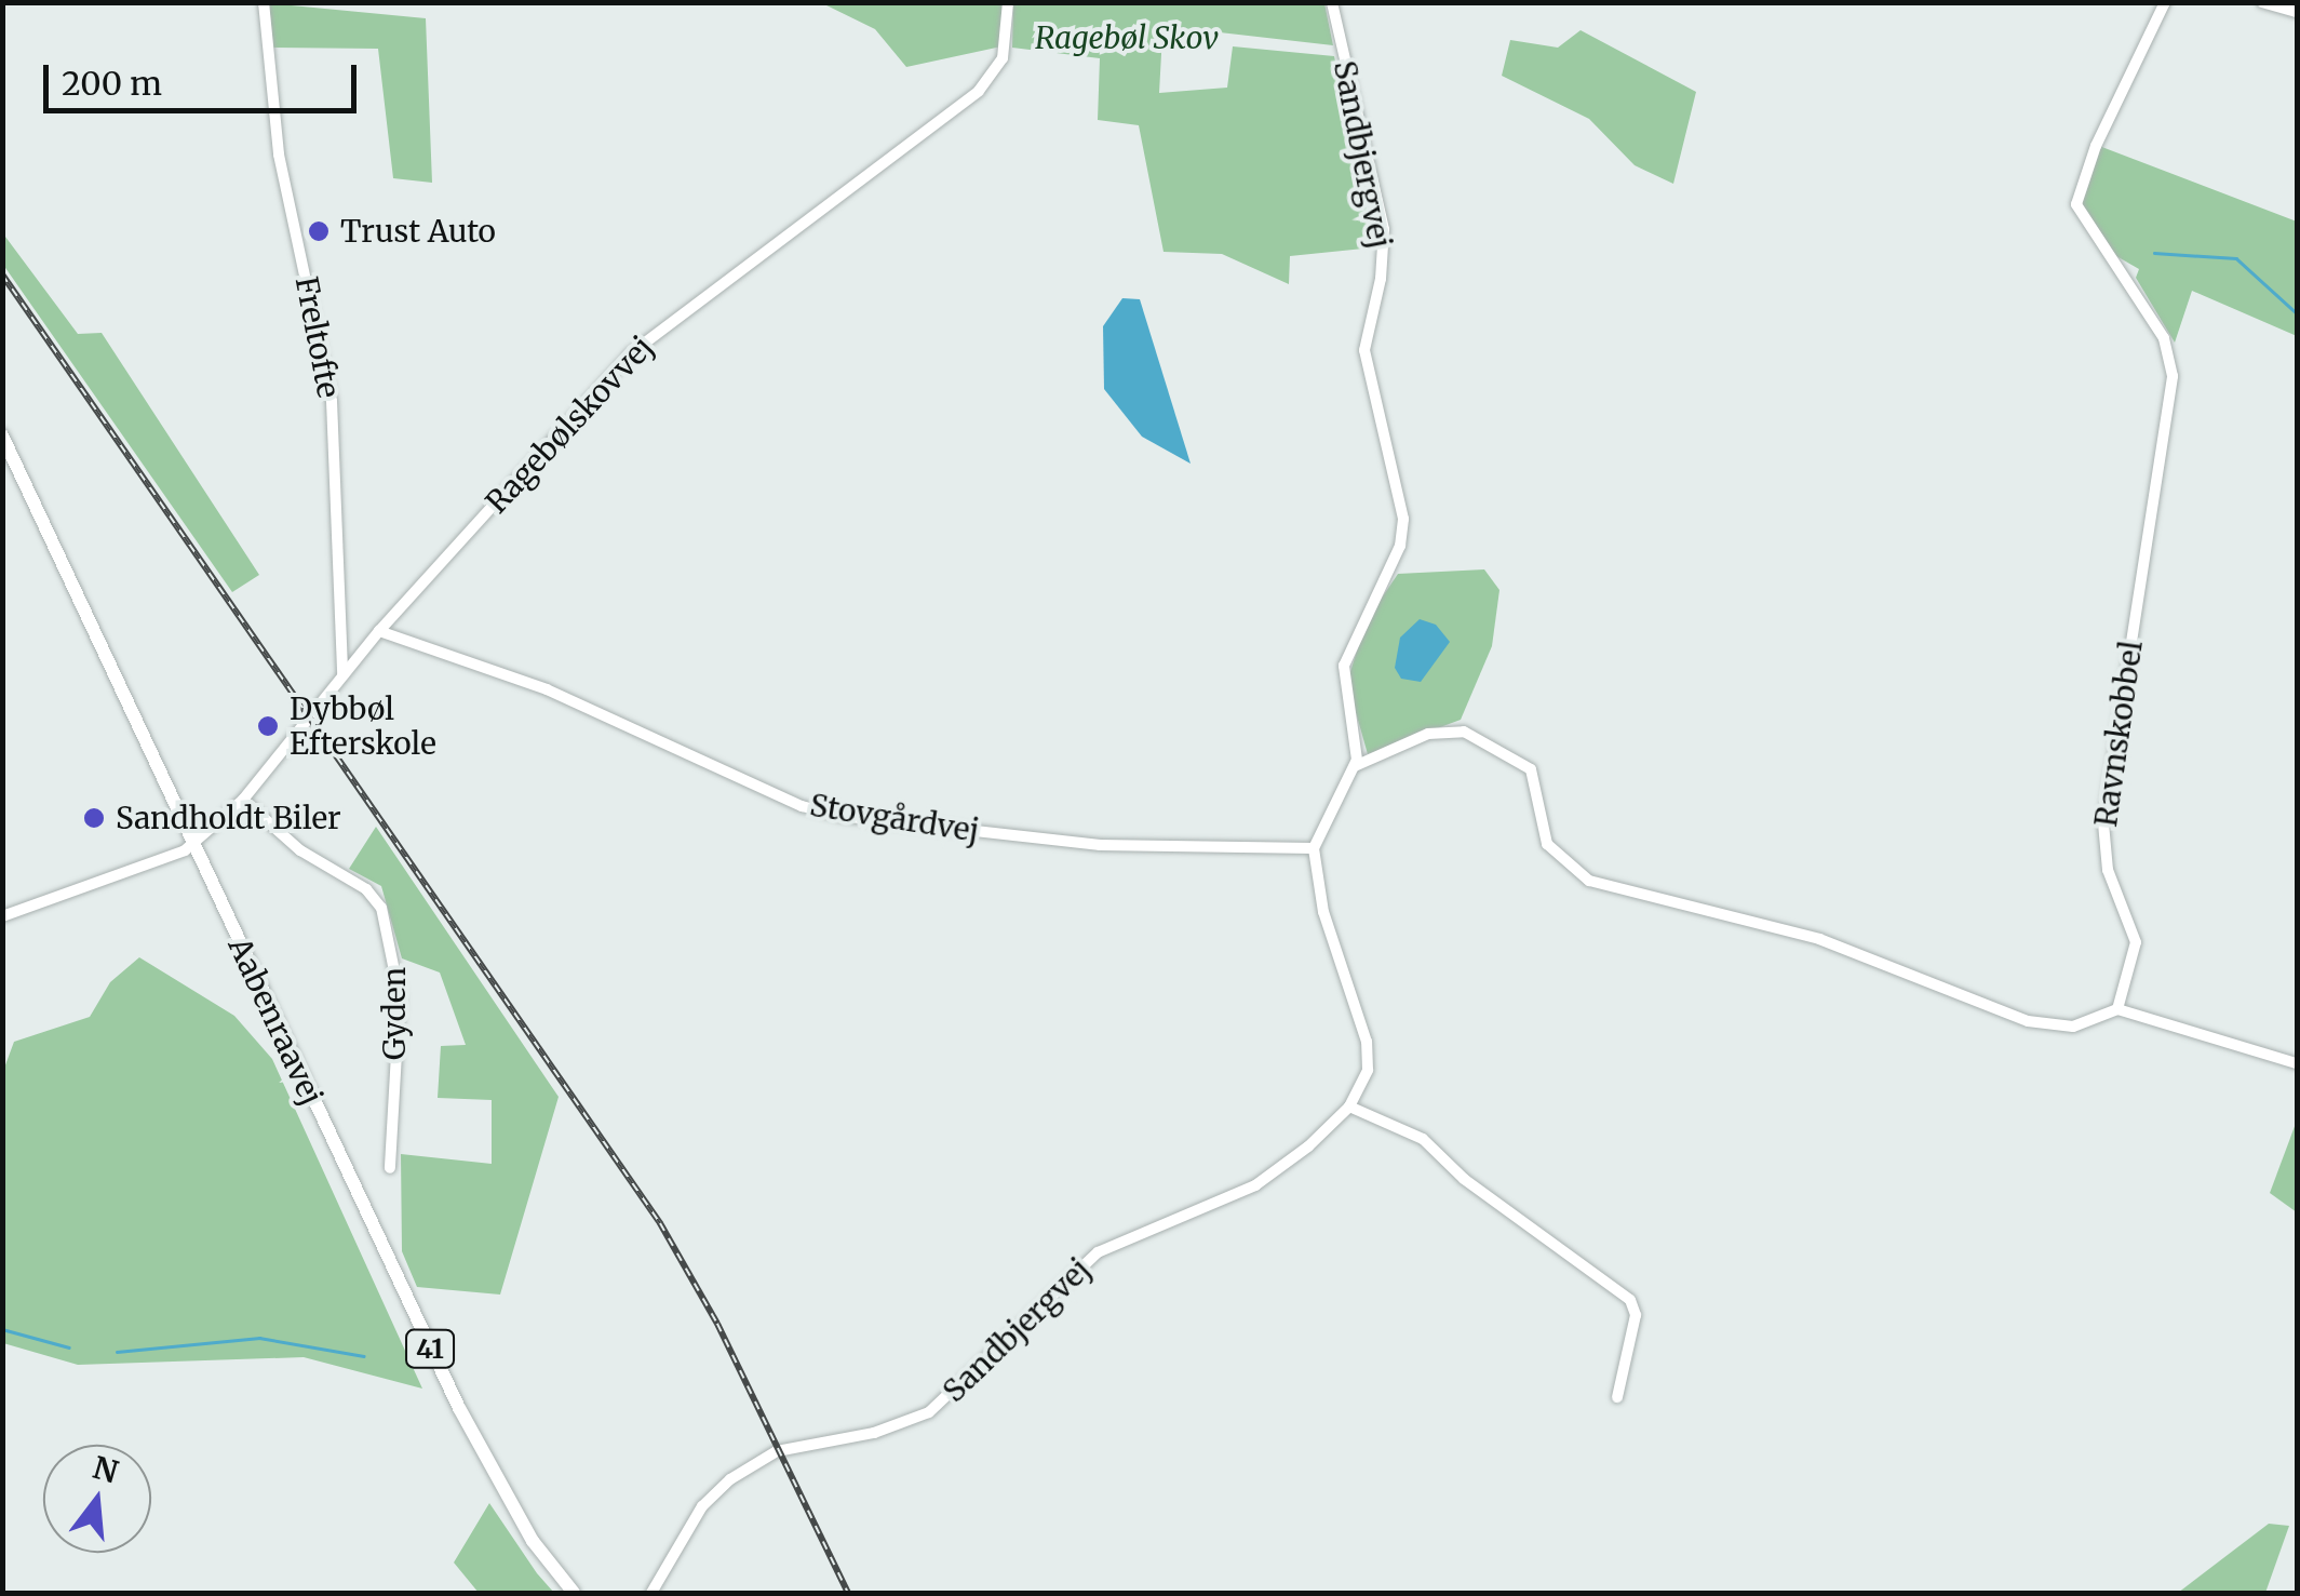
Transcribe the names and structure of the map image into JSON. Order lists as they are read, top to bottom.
{
  "streets": {
    "main road": ["Aabenraavej", "41"],
    "street": [
      "Sandbjergvej",
      "Freltofte",
      "Ragebølskovvej",
      "Ravnskobbel",
      "Stovgårdvej",
      "Gyden"
    ]
  },
  "crossings": [
    ["Sandbjergvej", "Stovgårdvej"],
    ["Freltofte", "Ragebølskovvej"],
    ["Ragebølskovvej", "Stovgårdvej"],
    ["Ragebølskovvej", "Gyden"],
    ["Ragebølskovvej", "Aabenraavej"]
  ],
  "parks": ["Ragebøl Skov"],
  "places": ["Trust Auto", "Dybbøl Efterskole", "Sandholdt Biler"],
  "scale_bar": "200 m",
  "north": "top"
}
